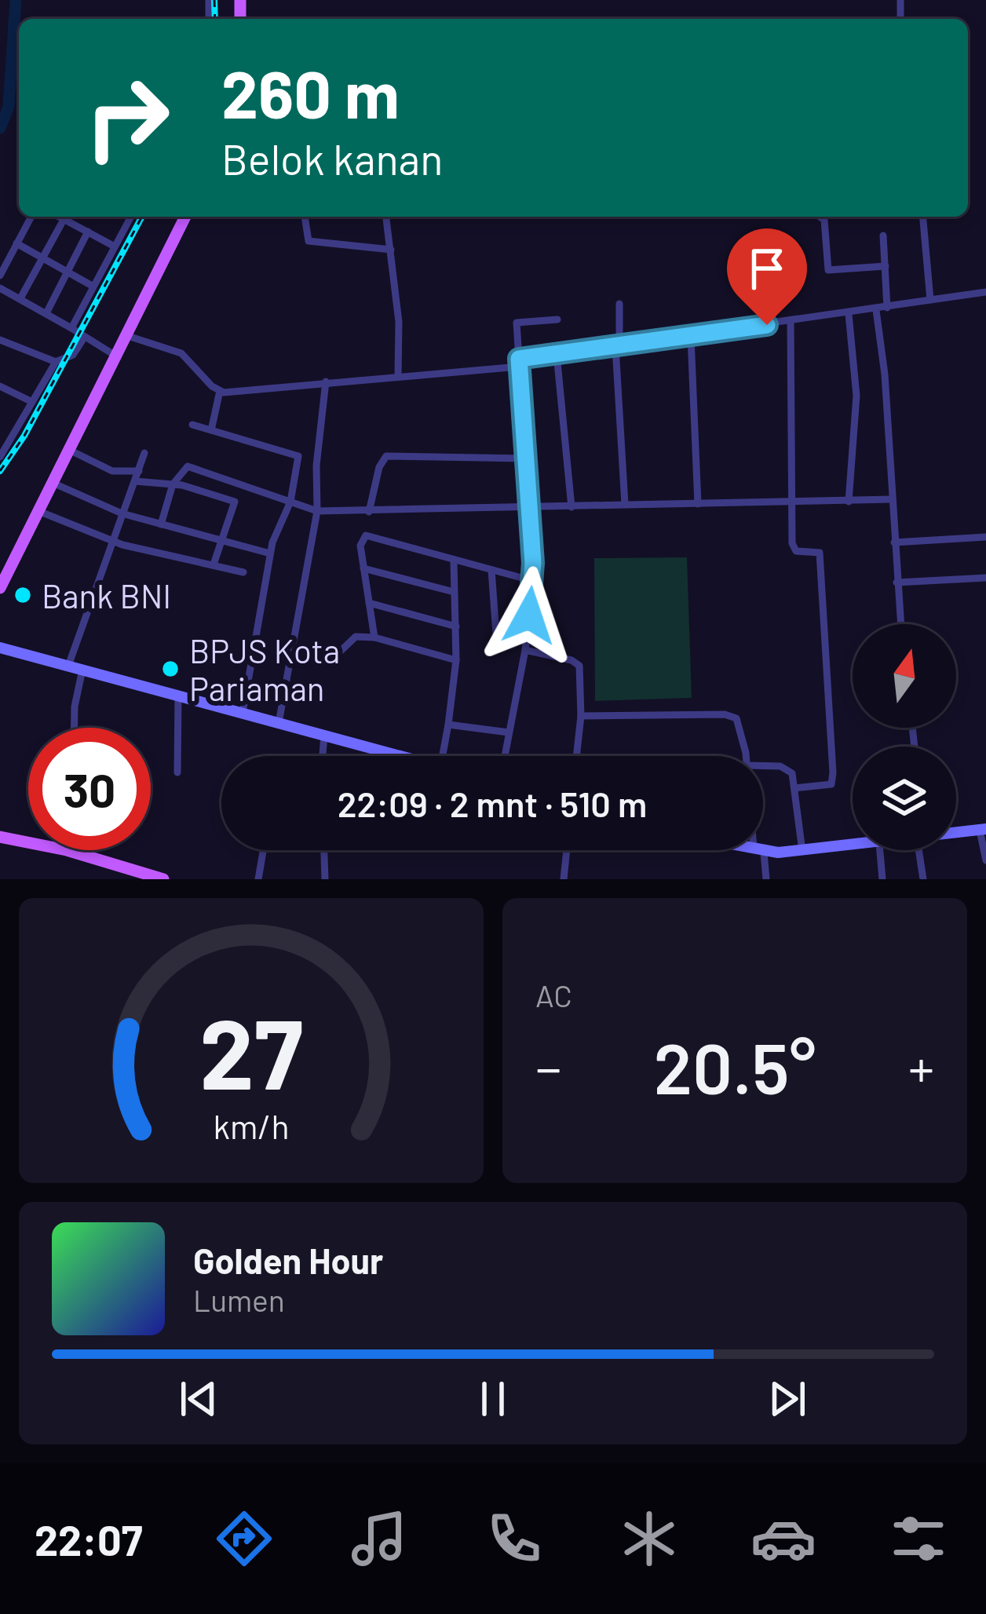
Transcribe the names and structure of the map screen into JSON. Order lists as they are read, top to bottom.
{
  "places": ["Bank BNI", "BPJS Kota Pariaman"],
  "north": "top",
  "page": {
    "turn": ["260 m", "Belok kanan"],
    "limit": "30",
    "trip": "22:09 · 2 mnt · 510 m",
    "tile": "AC",
    "heat": ["−", "20.5°", "+"],
    "song": ["Golden Hour", "Lumen"],
    "tabs": "22:07",
    "gauge": ["27", "km/h"]
  }
}
